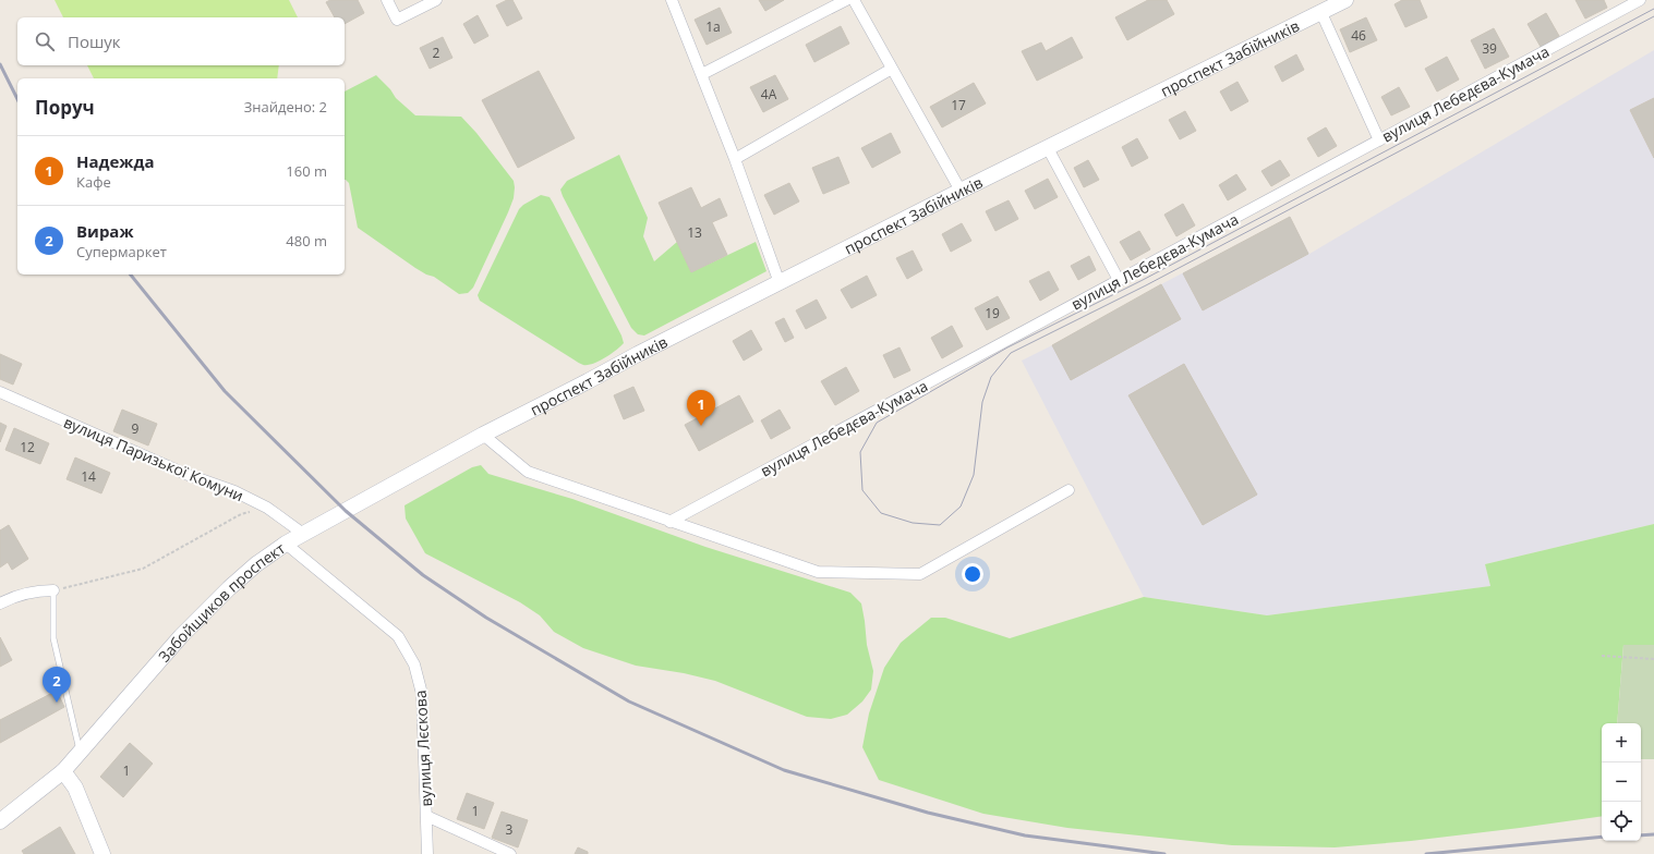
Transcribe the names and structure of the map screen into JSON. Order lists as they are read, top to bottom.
{
  "streets": {
    "main road": ["проспект Забійників", "Забойщиков проспект"],
    "street": ["вулиця Лебедєва-Кумача", "вулиця Паризької Комуни", "вулиця Лєскова"]
  },
  "crossings": [
    ["проспект Забійників", "Забойщиков проспект"],
    ["вулиця Паризької Комуни", "Забойщиков проспект"],
    ["Забойщиков проспект", "вулиця Лєскова"]
  ],
  "house_numbers": [
    "1а",
    "46",
    "39",
    "2",
    "4А",
    "17",
    "13",
    "19",
    "9",
    "12",
    "14",
    "1",
    "1",
    "3"
  ],
  "page": {
    "search": "Пошук",
    "heading": ["Поруч", "Знайдено: 2"],
    "list": [
      {
        "mark": "1",
        "name": "Надежда",
        "note": "Кафе",
        "value": "160 m"
      },
      {
        "mark": "2",
        "name": "Вираж",
        "note": "Супермаркет",
        "value": "480 m"
      }
    ],
    "pins": ["1", "2"],
    "map_buttons": ["+", "−"]
  }
}
